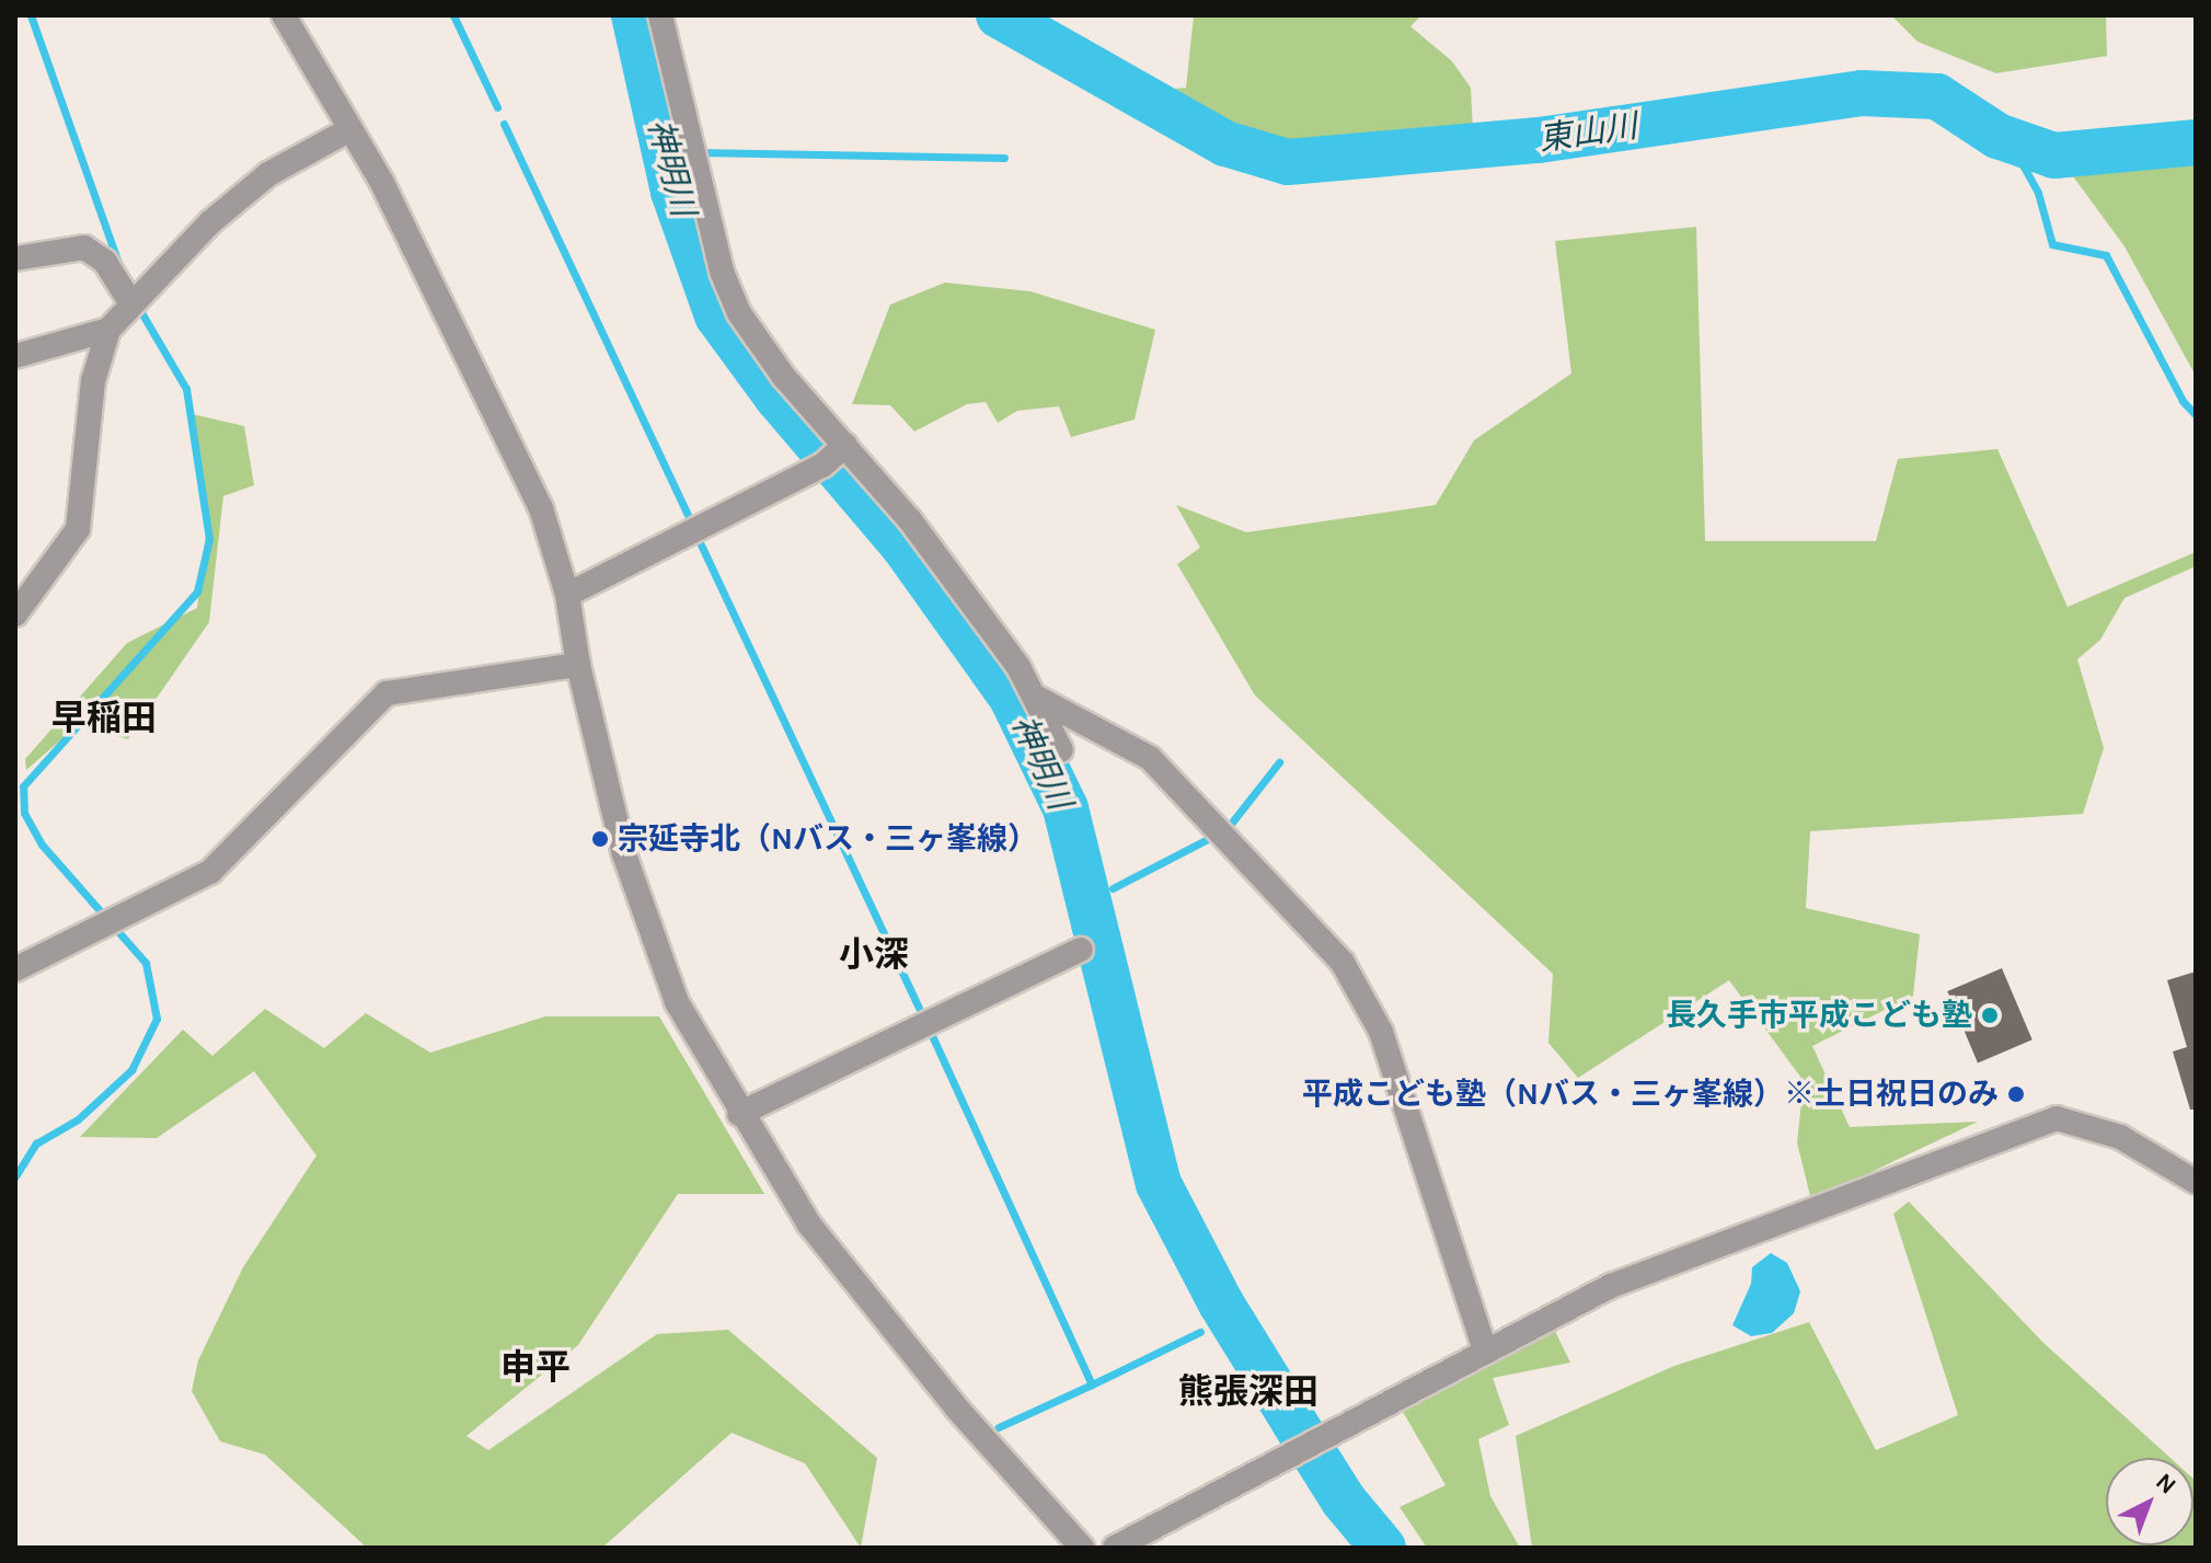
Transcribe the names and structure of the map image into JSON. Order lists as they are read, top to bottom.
{
  "districts": [
    "早稲田",
    "小深",
    "申平",
    "熊張深田"
  ],
  "water": ["東山川", "神明川"],
  "places": ["宗延寺北（Nバス・三ヶ峯線）", "長久手市平成こども塾", "平成こども塾（Nバス・三ヶ峯線）※土日祝日のみ"],
  "north": "top right"
}
